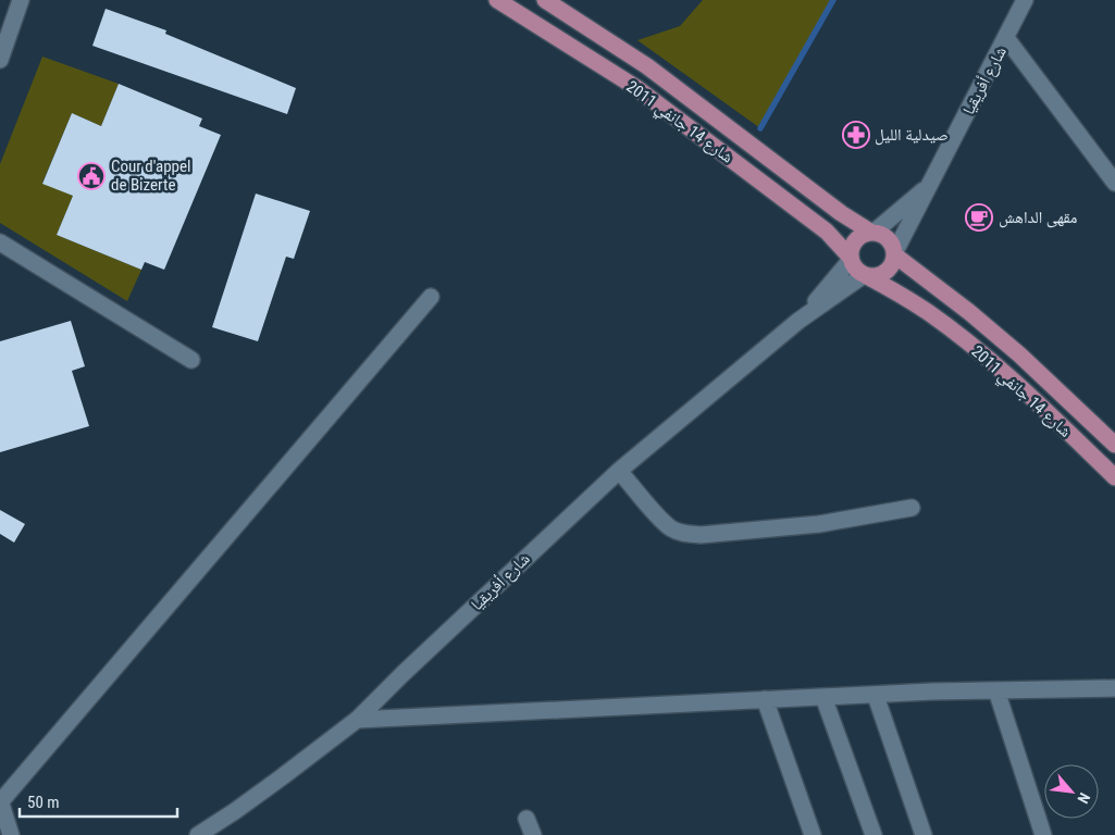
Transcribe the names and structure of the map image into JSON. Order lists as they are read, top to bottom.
{
  "streets": {
    "main road": ["شارع 14 جانفي 2011"],
    "street": ["شارع أفريقيا"]
  },
  "crossings": [
    ["شارع أفريقيا", "شارع 14 جانفي 2011"]
  ],
  "places": {
    "pharmacy": ["صيدلية الليل"],
    "public building": ["Cour d'appel de Bizerte"],
    "cafe": ["مقهى الداهش"]
  },
  "scale_bar": "50 m",
  "north": "bottom right"
}
